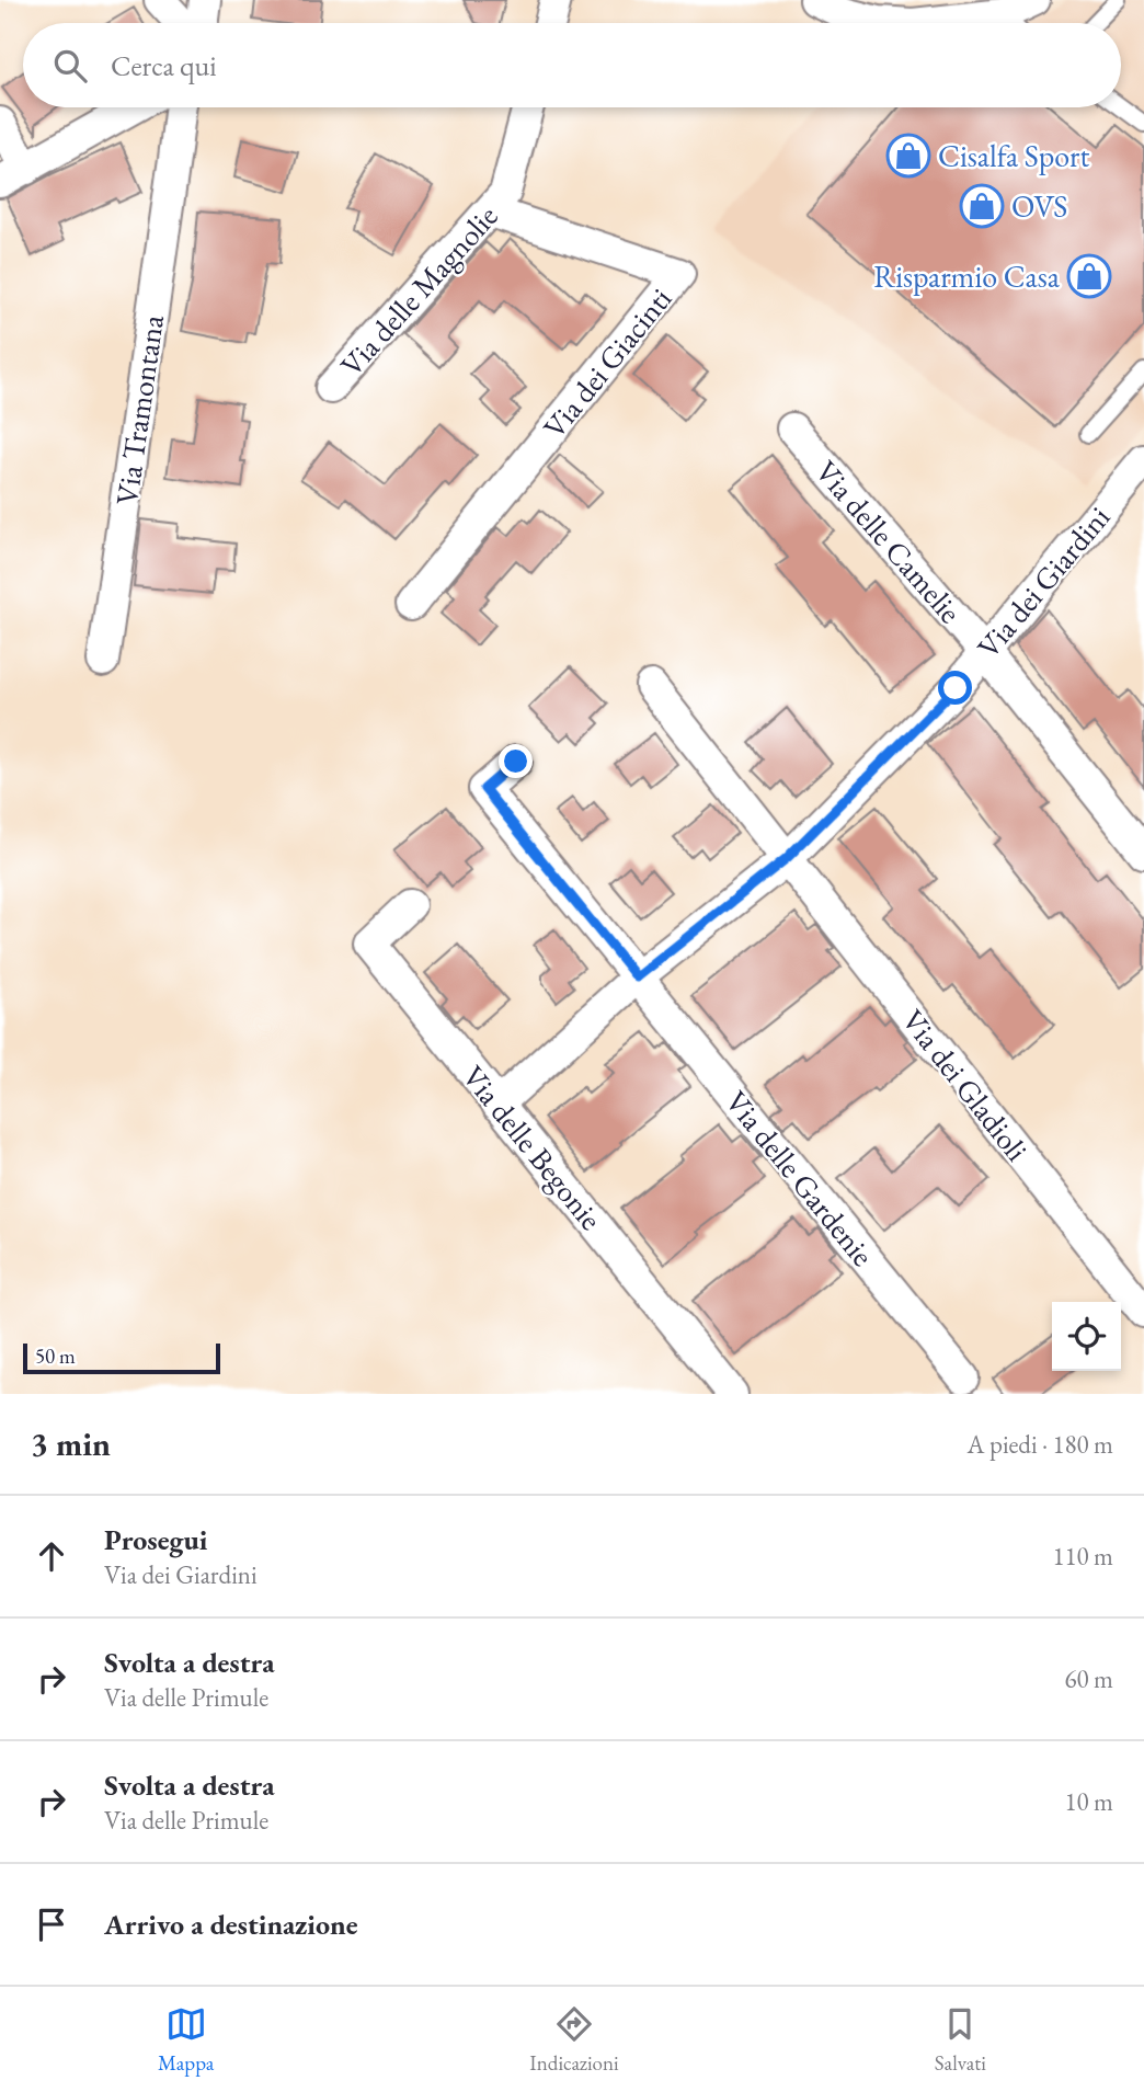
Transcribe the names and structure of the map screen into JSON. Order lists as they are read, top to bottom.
{
  "streets": {
    "street": [
      "Via delle Magnolie",
      "Via dei Giacinti",
      "Via Tramontana",
      "Via delle Camelie",
      "Via dei Giardini",
      "Via dei Gladioli",
      "Via delle Begonie",
      "Via delle Gardenie"
    ]
  },
  "crossings": [
    ["Via delle Magnolie", "Via dei Giacinti"],
    ["Via delle Camelie", "Via dei Giardini"],
    ["Via dei Giardini", "Via dei Gladioli"],
    ["Via dei Giardini", "Via delle Begonie"],
    ["Via dei Giardini", "Via delle Gardenie"]
  ],
  "places": {
    "shop": ["Cisalfa Sport", "OVS", "Risparmio Casa"]
  },
  "scale_bar": "50 m",
  "page": {
    "search": "Cerca qui",
    "scale": "50 m",
    "heading": ["3 min", "A piedi · 180 m"],
    "list": [
      ["Prosegui", "Via dei Giardini", "110 m"],
      ["Svolta a destra", "Via delle Primule", "60 m"],
      ["Svolta a destra", "Via delle Primule", "10 m"],
      "Arrivo a destinazione"
    ],
    "nav": ["Mappa", "Indicazioni", "Salvati"]
  }
}
